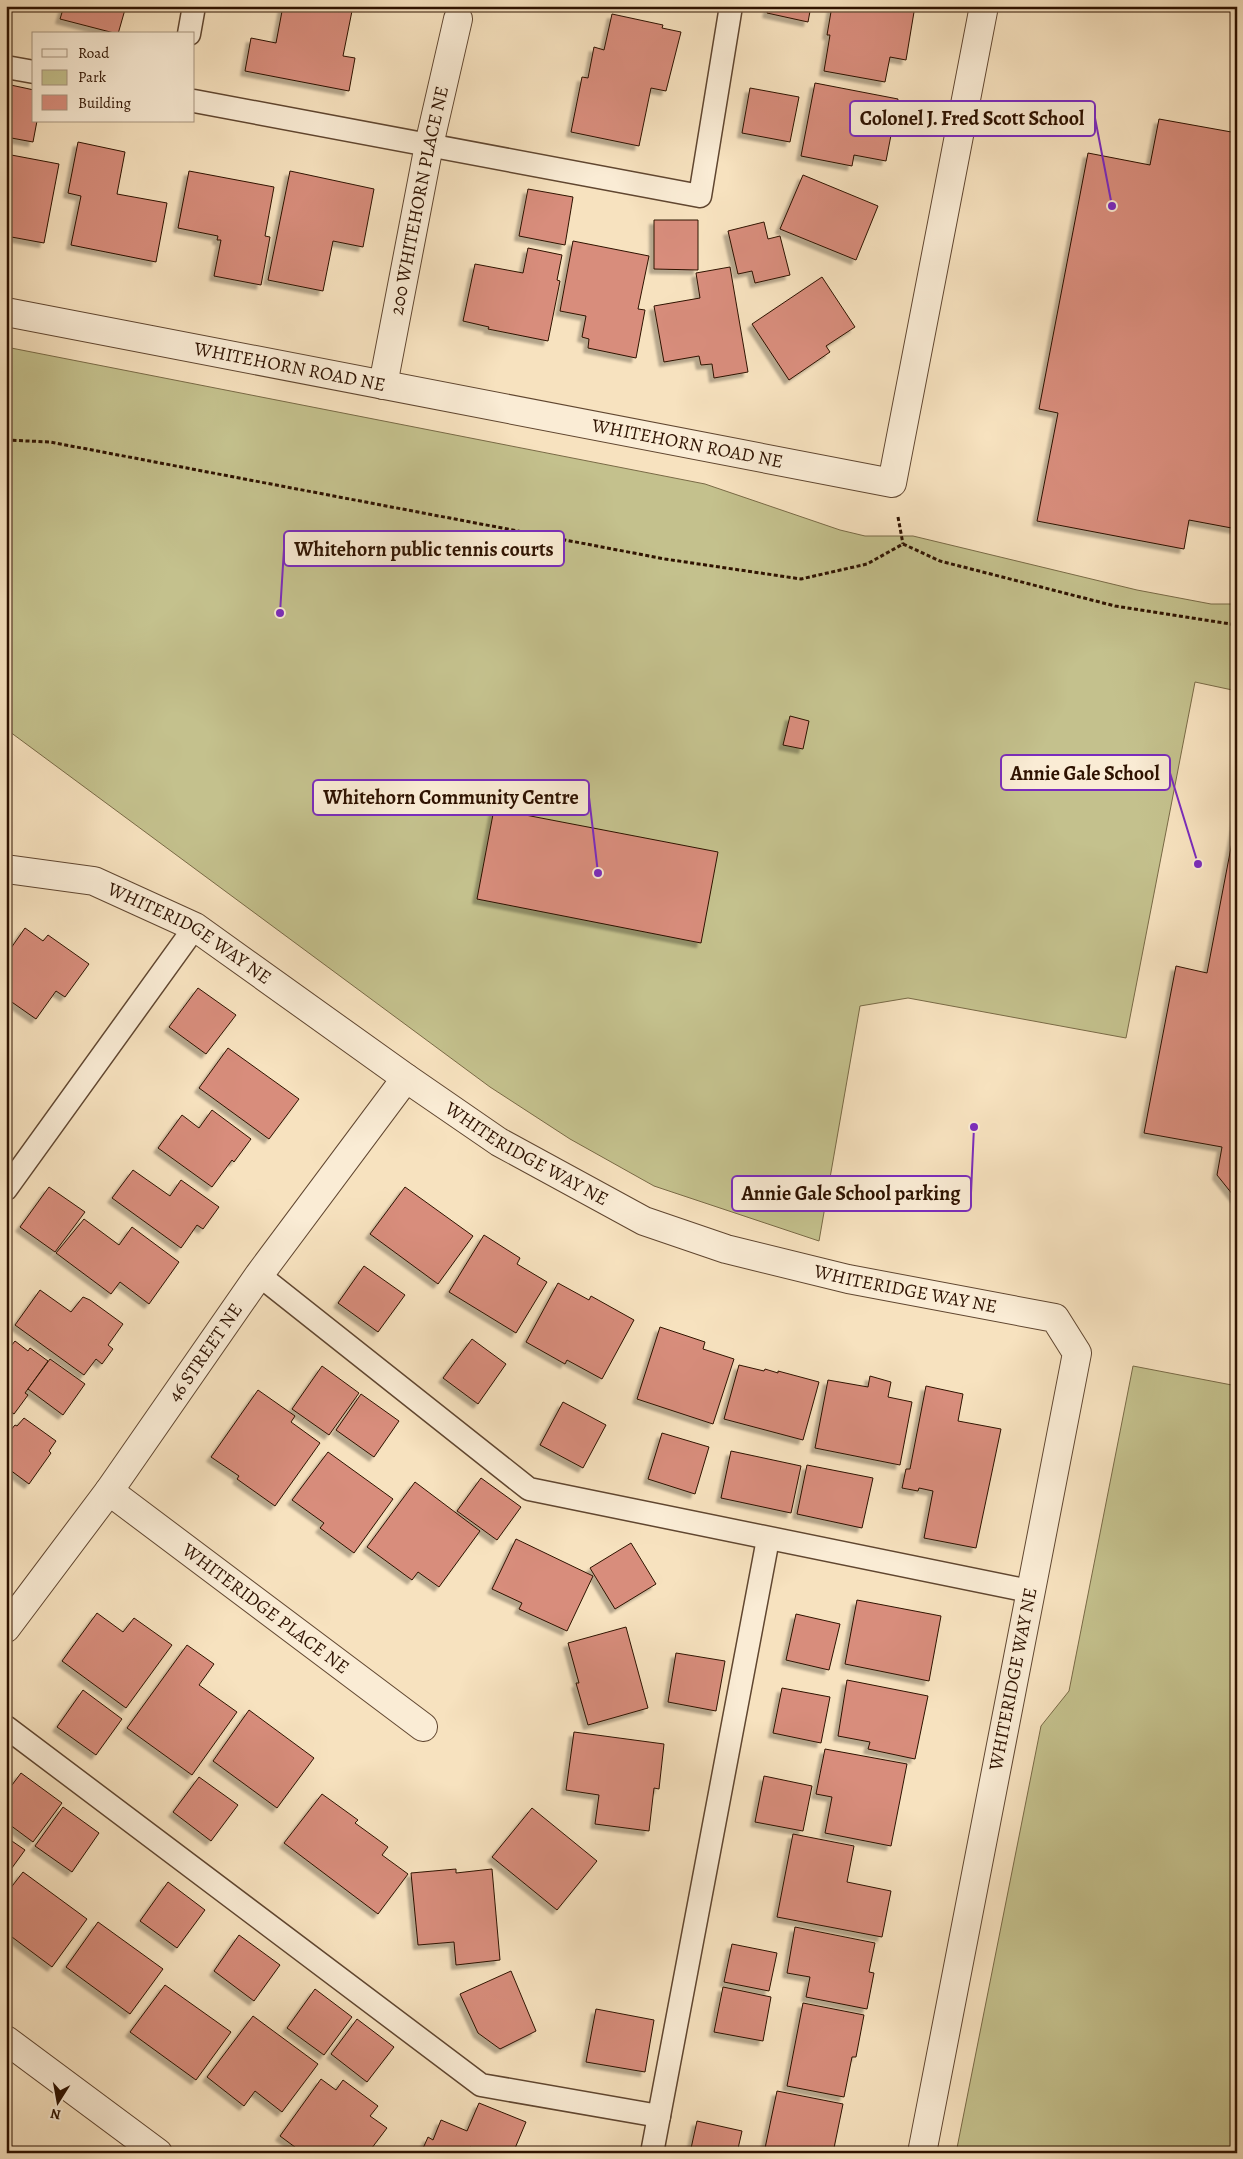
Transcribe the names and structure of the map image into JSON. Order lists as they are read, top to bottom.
{
  "streets": {
    "street": [
      "200 WHITEHORN PLACE NE",
      "WHITEHORN ROAD NE",
      "WHITERIDGE WAY NE",
      "46 STREET NE",
      "WHITERIDGE PLACE NE"
    ]
  },
  "crossings": [
    ["200 WHITEHORN PLACE NE", "WHITEHORN ROAD NE"],
    ["WHITERIDGE WAY NE", "46 STREET NE"],
    ["46 STREET NE", "WHITERIDGE PLACE NE"]
  ],
  "places": [
    "Colonel J. Fred Scott School",
    "Whitehorn public tennis courts",
    "Annie Gale School",
    "Whitehorn Community Centre",
    "Annie Gale School parking"
  ],
  "legend": ["Road", "Park", "Building"],
  "north": "bottom"
}
